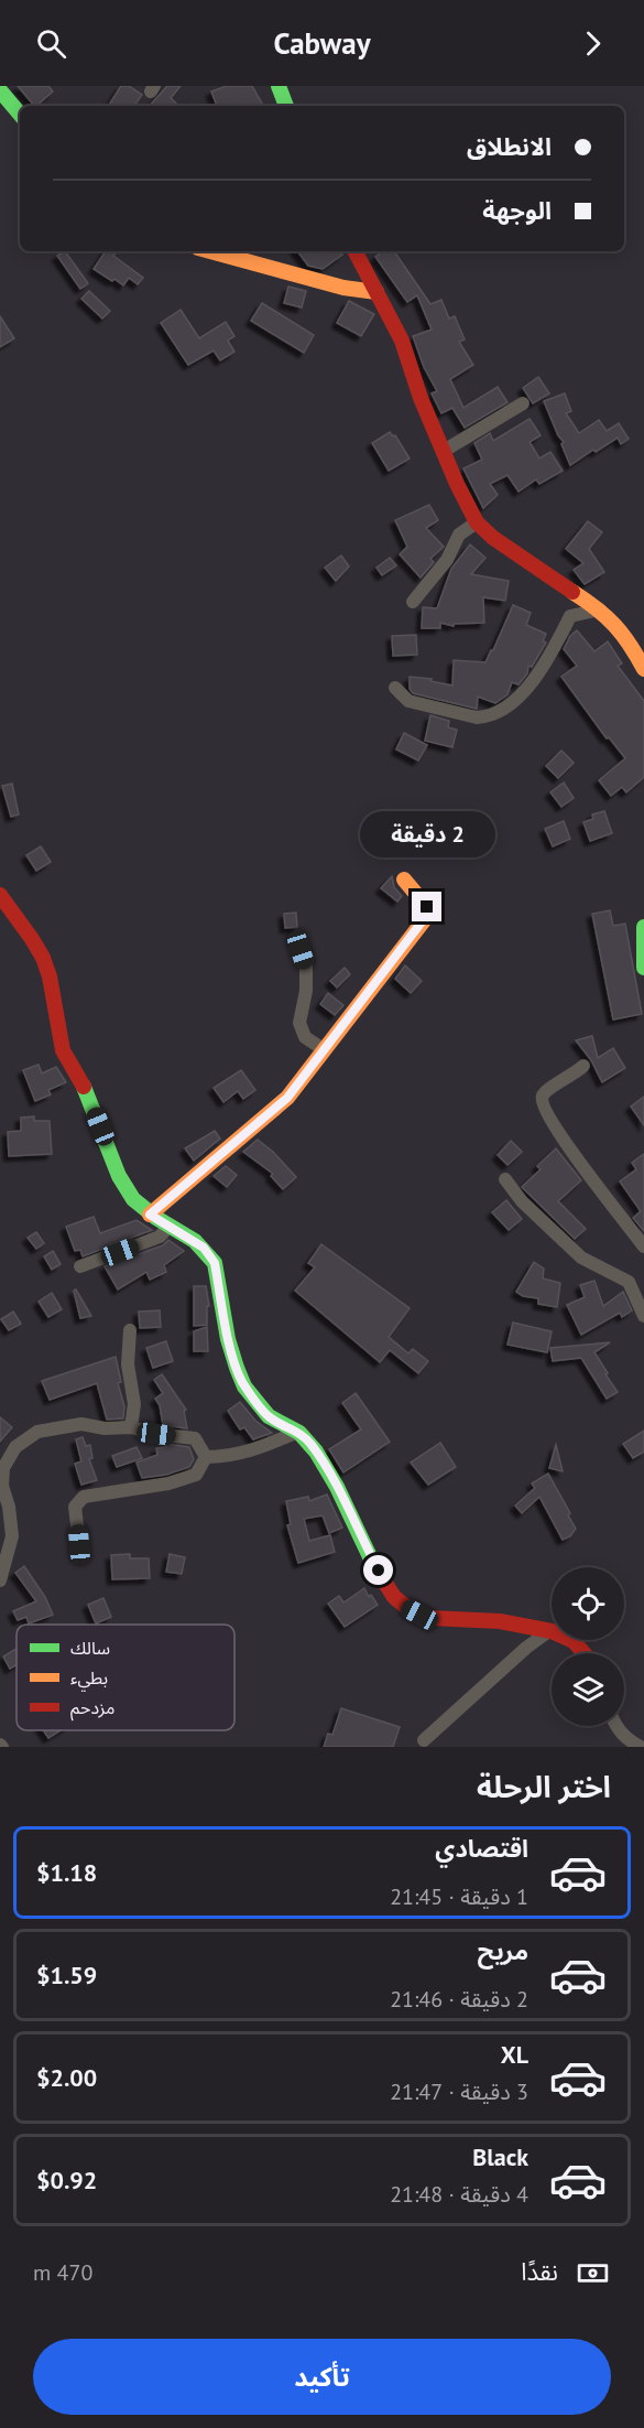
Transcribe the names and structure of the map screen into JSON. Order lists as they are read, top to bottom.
{
  "legend": ["سالك", "بطيء", "مزدحم"],
  "page": {
    "header": "Cabway",
    "banner": ["الانطلاق", "الوجهة"],
    "bubble": "2 دقيقة",
    "heading": "اختر الرحلة",
    "list": [
      {
        "name": "اقتصادي",
        "note": "1 دقيقة · 21:45",
        "value": "$1.18"
      },
      {
        "name": "مريح",
        "note": "2 دقيقة · 21:46",
        "value": "$1.59"
      },
      {
        "name": "XL",
        "note": "3 دقيقة · 21:47",
        "value": "$2.00"
      },
      {
        "name": "Black",
        "note": "4 دقيقة · 21:48",
        "value": "$0.92"
      }
    ],
    "pay": ["نقدًا", "470 m"],
    "buttons": "تأكيد"
  }
}
